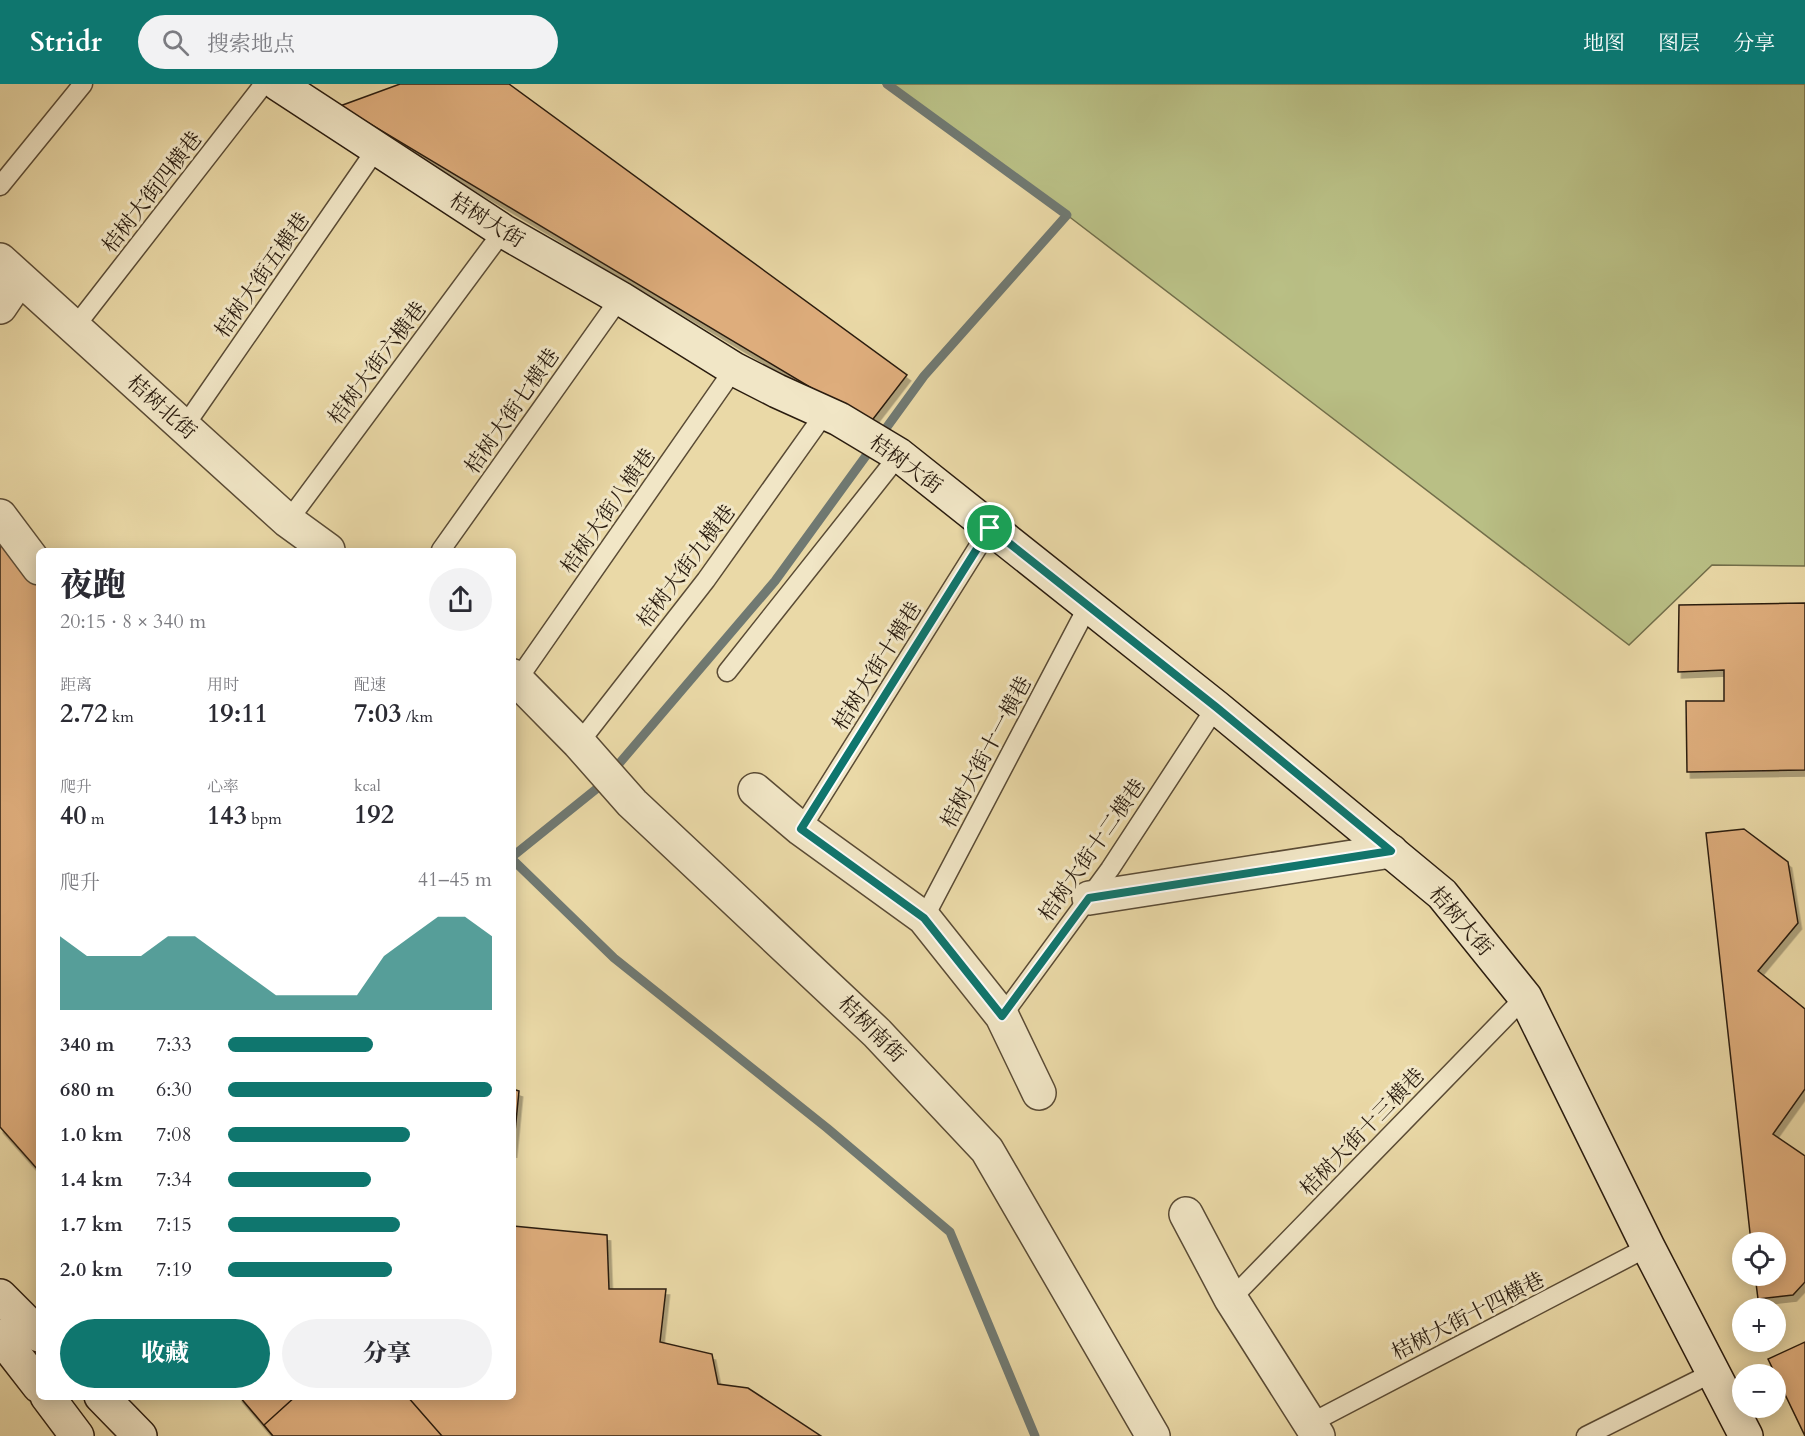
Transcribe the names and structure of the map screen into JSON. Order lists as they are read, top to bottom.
{
  "streets": {
    "street": ["桔树大街", "桔树北街", "桔树南街"],
    "lane": [
      "桔树大街四横巷",
      "桔树大街五横巷",
      "桔树大街六横巷",
      "桔树大街七横巷",
      "桔树大街八横巷",
      "桔树大街九横巷",
      "桔树大街十横巷",
      "桔树大街十一横巷",
      "桔树大街十二横巷",
      "桔树大街十三横巷",
      "桔树大街十四横巷"
    ]
  },
  "crossings": [
    ["桔树大街四横巷", "桔树北街"],
    ["桔树大街", "桔树大街五横巷"],
    ["桔树大街", "桔树大街六横巷"],
    ["桔树大街", "桔树大街七横巷"],
    ["桔树大街", "桔树大街八横巷"],
    ["桔树大街", "桔树大街九横巷"],
    ["桔树大街", "桔树大街十横巷"],
    ["桔树大街", "桔树大街十一横巷"],
    ["桔树大街", "桔树大街十二横巷"],
    ["桔树大街", "桔树大街十三横巷"],
    ["桔树大街", "桔树大街十四横巷"],
    ["桔树大街五横巷", "桔树北街"],
    ["桔树大街六横巷", "桔树北街"],
    ["桔树大街九横巷", "桔树南街"]
  ],
  "page": {
    "header": "Stridr",
    "search": "搜索地点",
    "nav": ["地图", "图层", "分享"],
    "heading": ["夜跑", "20:15 · 8 × 340 m"],
    "stats": [
      ["距离", "2.72 km"],
      ["用时", "19:11"],
      ["配速", "7:03 /km"],
      ["爬升", "40 m"],
      ["心率", "143 bpm"],
      ["kcal", "192"]
    ],
    "chart": ["爬升", "41–45 m"],
    "list": [
      {
        "name": "340 m",
        "note": "7:33"
      },
      {
        "name": "680 m",
        "note": "6:30"
      },
      {
        "name": "1.0 km",
        "note": "7:08"
      },
      {
        "name": "1.4 km",
        "note": "7:34"
      },
      {
        "name": "1.7 km",
        "note": "7:15"
      },
      {
        "name": "2.0 km",
        "note": "7:19"
      }
    ],
    "map_buttons": ["+", "−"],
    "buttons": ["收藏", "分享"]
  }
}
